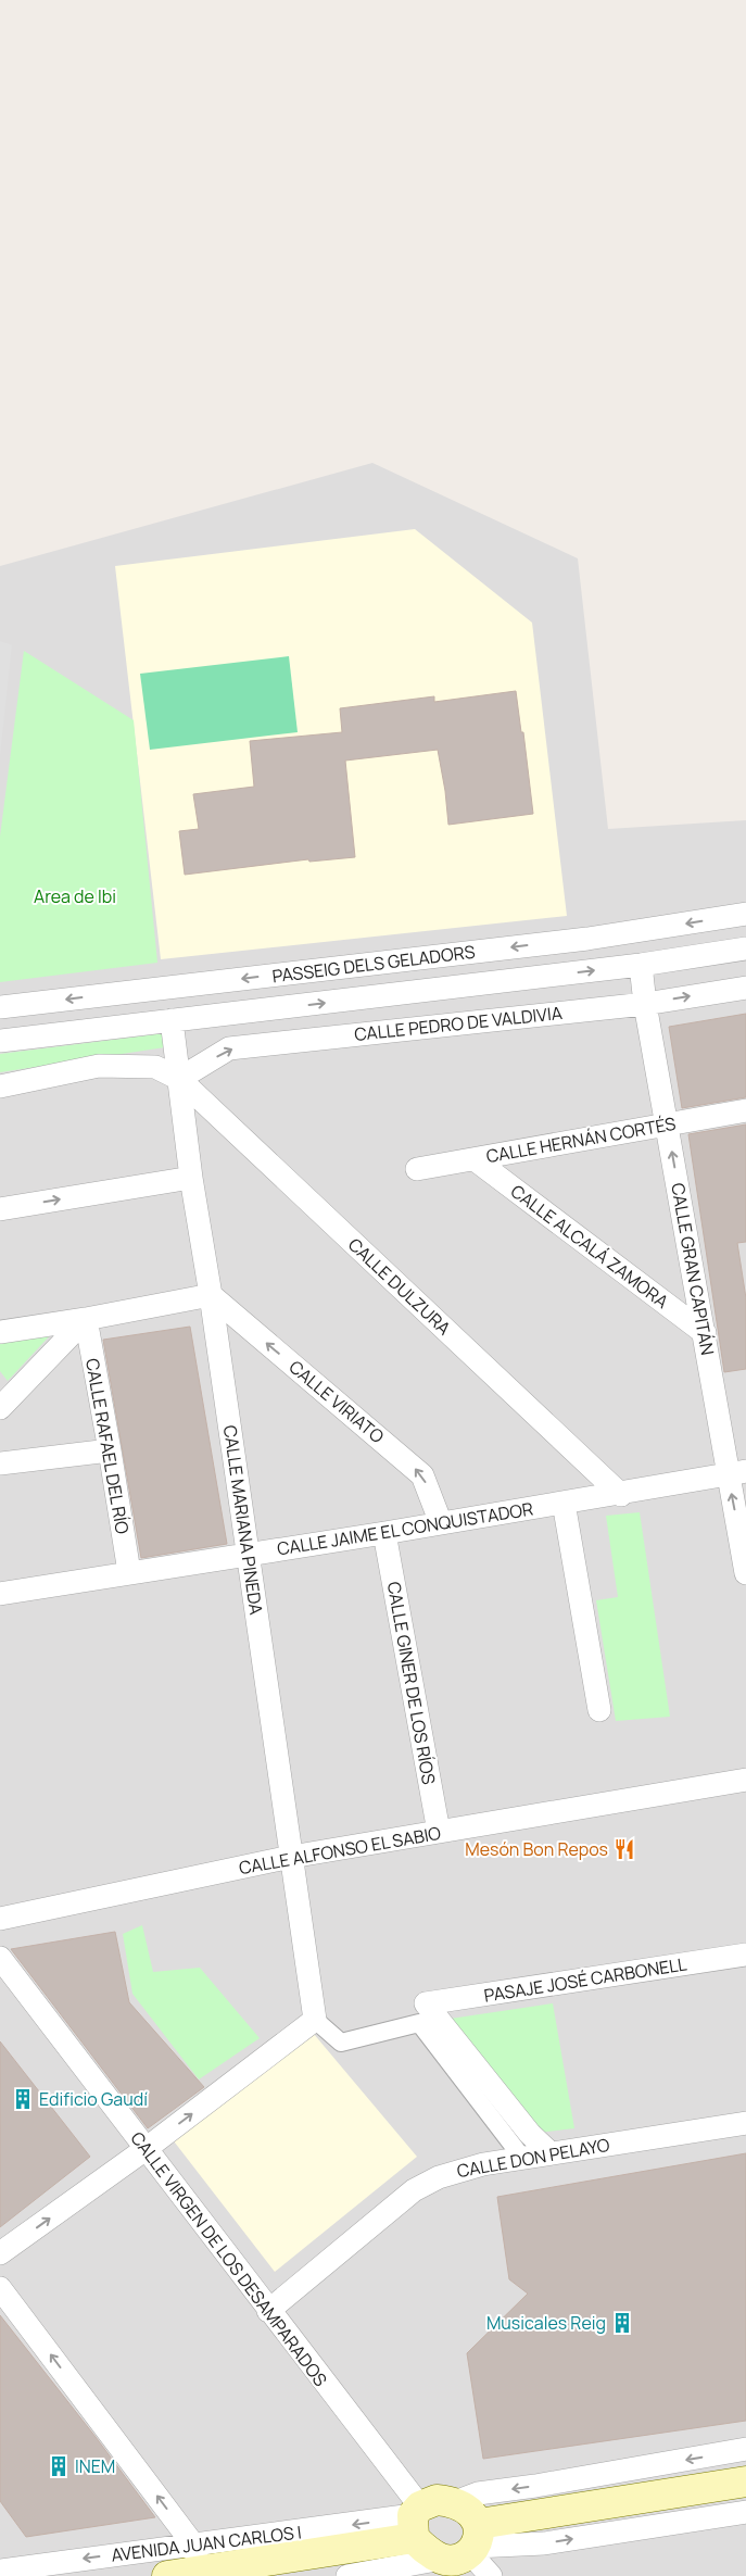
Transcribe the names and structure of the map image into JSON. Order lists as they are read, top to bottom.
{
  "streets": {
    "main road": ["AVENIDA JUAN CARLOS I"],
    "street": [
      "PASSEIG DELS GELADORS",
      "CALLE PEDRO DE VALDIVIA",
      "CALLE HERNÁN CORTÉS",
      "CALLE ALCALÁ ZAMORA",
      "CALLE GRAN CAPITÁN",
      "CALLE DULZURA",
      "CALLE VIRIATO",
      "CALLE RAFAEL DEL RÍO",
      "CALLE MARIANA PINEDA",
      "CALLE JAIME EL CONQUISTADOR",
      "CALLE GINER DE LOS RÍOS",
      "CALLE ALFONSO EL SABIO",
      "PASAJE JOSÉ CARBONELL",
      "CALLE DON PELAYO",
      "CALLE VIRGEN DE LOS DESAMPARADOS"
    ]
  },
  "crossings": [
    ["CALLE PEDRO DE VALDIVIA", "CALLE GRAN CAPITÁN"],
    ["CALLE PEDRO DE VALDIVIA", "CALLE DULZURA"],
    ["CALLE PEDRO DE VALDIVIA", "CALLE MARIANA PINEDA"],
    ["CALLE HERNÁN CORTÉS", "CALLE ALCALÁ ZAMORA"],
    ["CALLE HERNÁN CORTÉS", "CALLE GRAN CAPITÁN"],
    ["CALLE ALCALÁ ZAMORA", "CALLE GRAN CAPITÁN"],
    ["CALLE GRAN CAPITÁN", "CALLE JAIME EL CONQUISTADOR"],
    ["CALLE DULZURA", "CALLE MARIANA PINEDA"],
    ["CALLE DULZURA", "CALLE JAIME EL CONQUISTADOR"],
    ["CALLE VIRIATO", "CALLE MARIANA PINEDA"],
    ["CALLE VIRIATO", "CALLE JAIME EL CONQUISTADOR"],
    ["CALLE RAFAEL DEL RÍO", "CALLE JAIME EL CONQUISTADOR"],
    ["CALLE MARIANA PINEDA", "CALLE JAIME EL CONQUISTADOR"],
    ["CALLE MARIANA PINEDA", "CALLE ALFONSO EL SABIO"],
    ["CALLE JAIME EL CONQUISTADOR", "CALLE GINER DE LOS RÍOS"],
    ["CALLE GINER DE LOS RÍOS", "CALLE ALFONSO EL SABIO"],
    ["PASAJE JOSÉ CARBONELL", "CALLE DON PELAYO"],
    ["CALLE DON PELAYO", "CALLE VIRGEN DE LOS DESAMPARADOS"],
    ["CALLE VIRGEN DE LOS DESAMPARADOS", "AVENIDA JUAN CARLOS I"]
  ],
  "one_way": ["CALLE GRAN CAPITÁN", "CALLE VIRIATO", "AVENIDA JUAN CARLOS I"],
  "parks": ["Area de Ibi"],
  "places": {
    "restaurant": ["Mesón Bon Repos"],
    "building": ["Edificio Gaudí", "Musicales Reig", "INEM"]
  }
}
